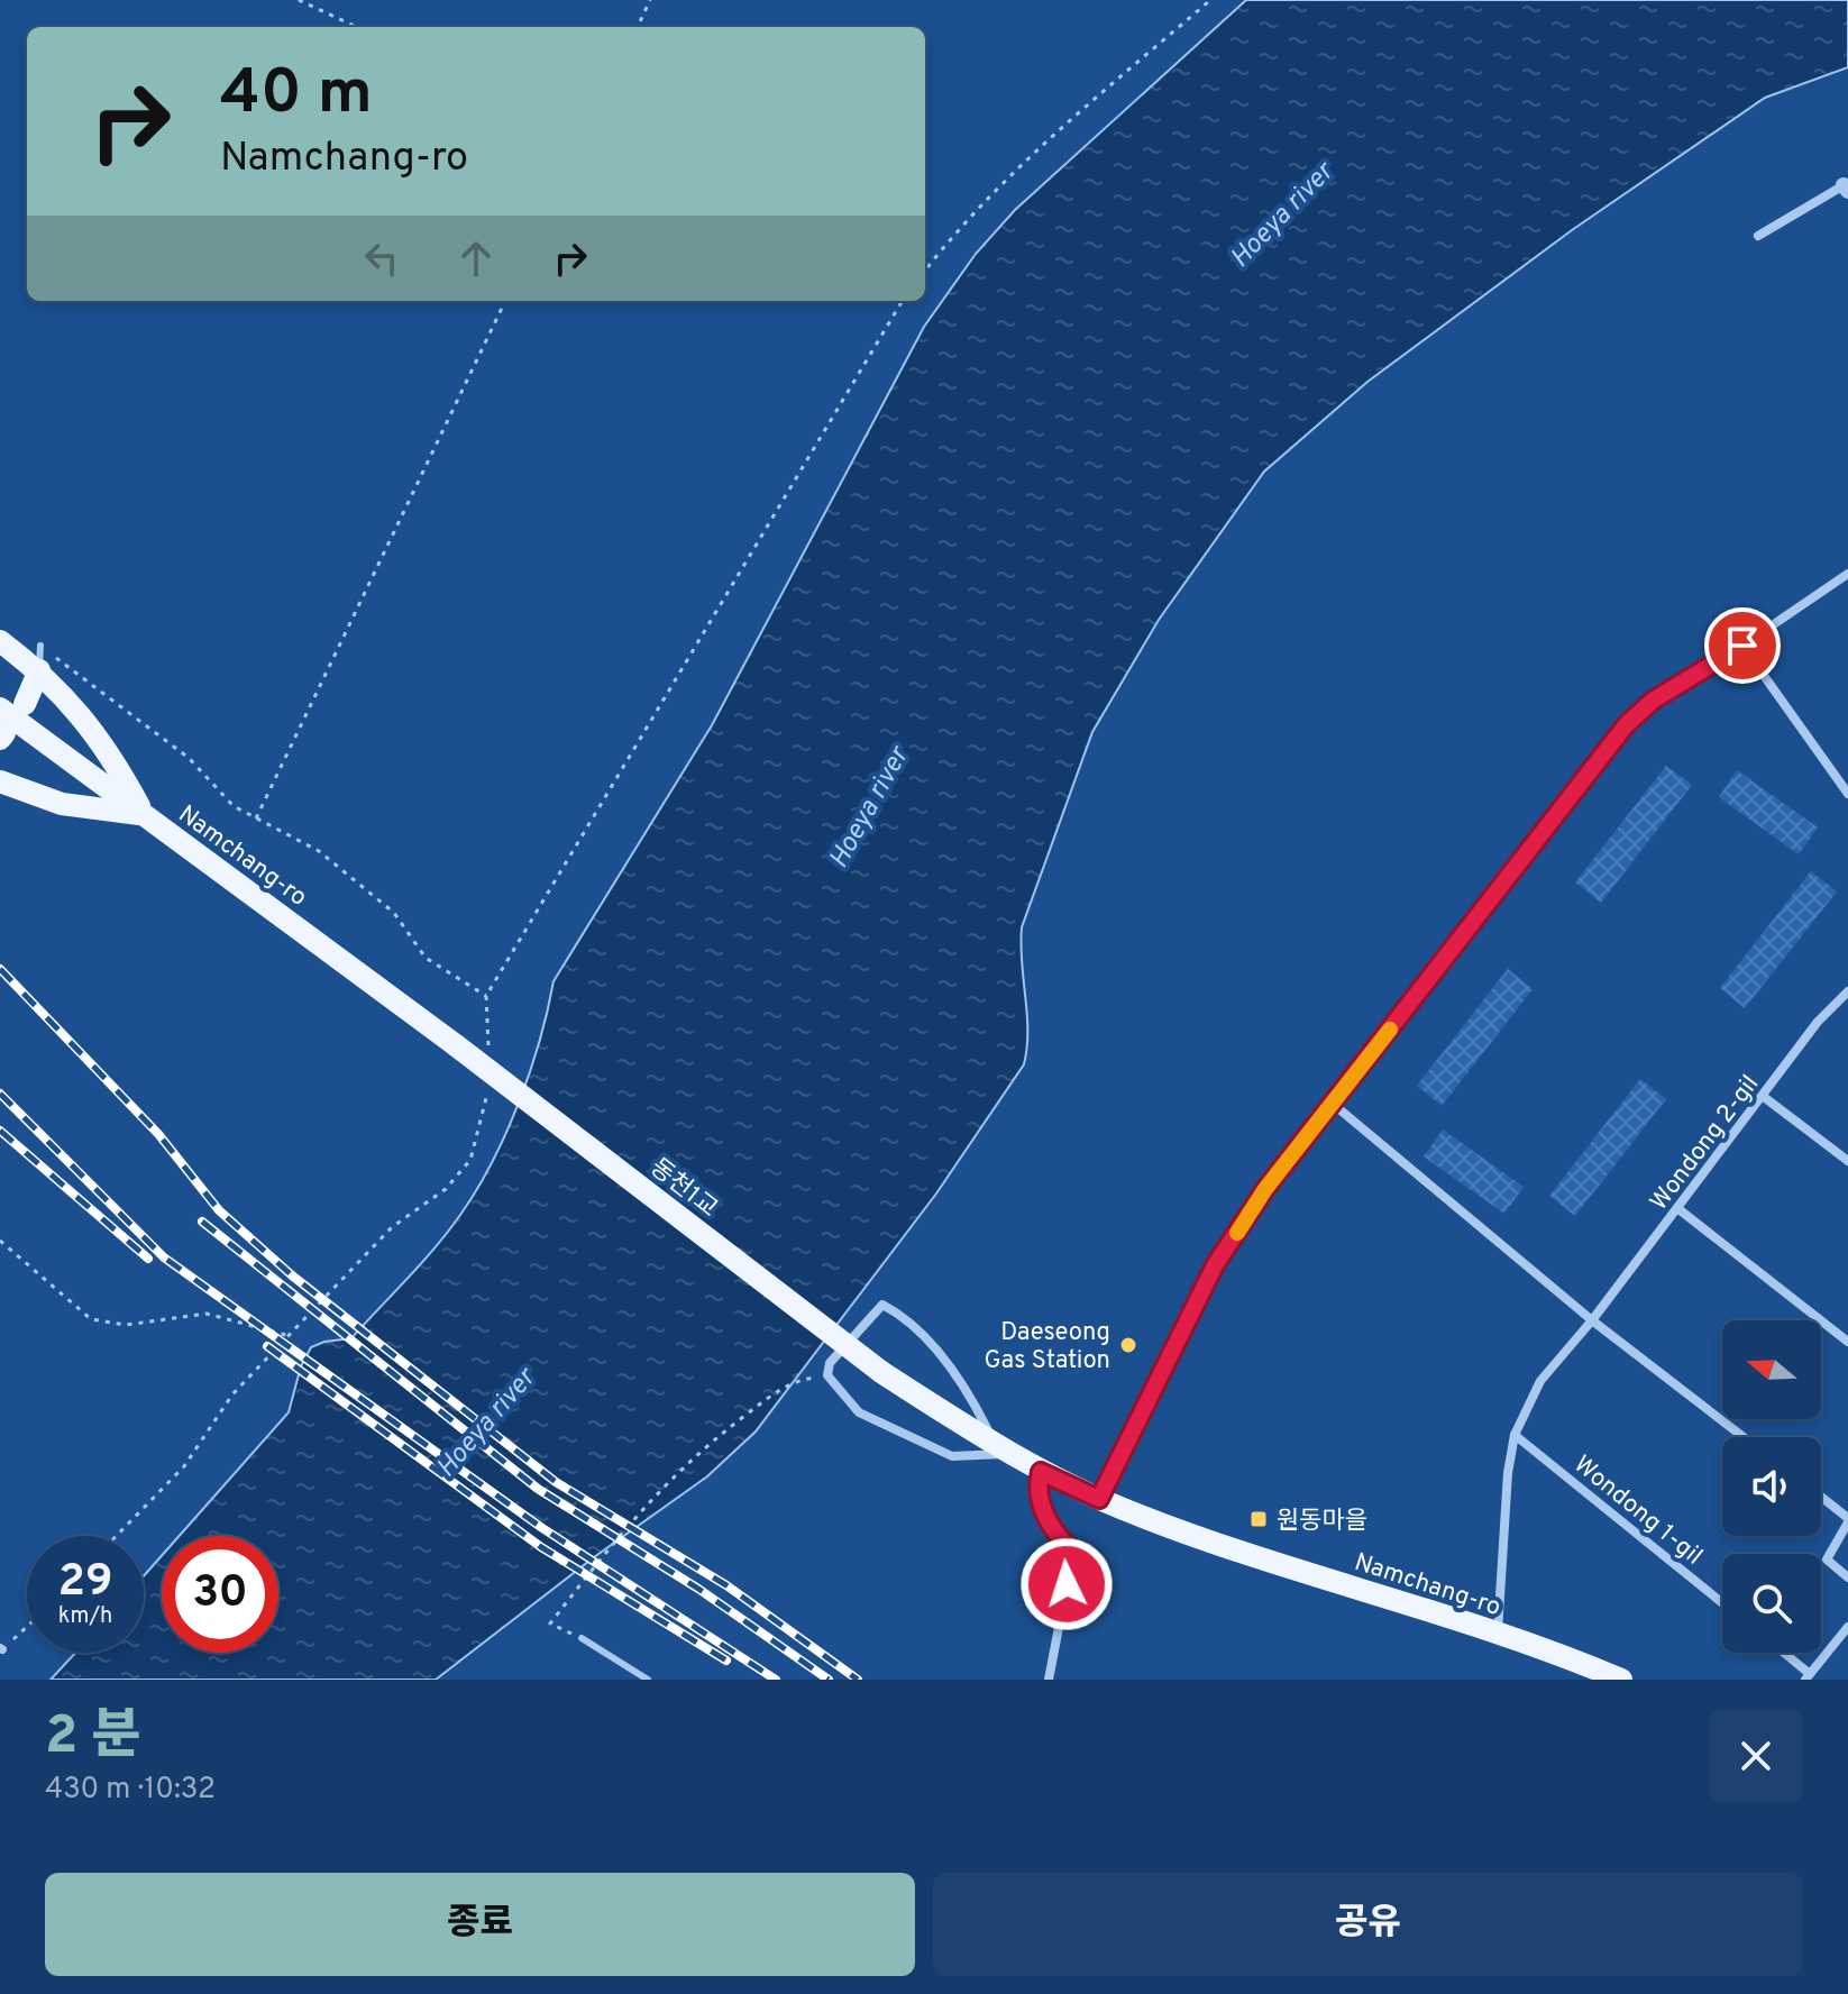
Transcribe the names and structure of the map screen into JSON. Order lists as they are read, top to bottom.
{
  "streets": {
    "main road": ["Namchang-ro", "동천1교"],
    "street": ["Wondong 2-gil", "Wondong 1-gil"]
  },
  "crossings": [
    ["Namchang-ro", "Wondong 2-gil"],
    ["Namchang-ro", "동천1교"],
    ["Wondong 2-gil", "Wondong 1-gil"]
  ],
  "water": ["Hoeya river"],
  "places": {
    "other": ["Daeseong Gas Station"],
    "transit": ["원동마을"]
  },
  "north": "left",
  "page": {
    "turn": ["40 m", "Namchang-ro"],
    "speed": "29 km/h",
    "limit": "30",
    "heading": ["2 분", "430 m · 10:32"],
    "buttons": ["종료", "공유"]
  }
}
